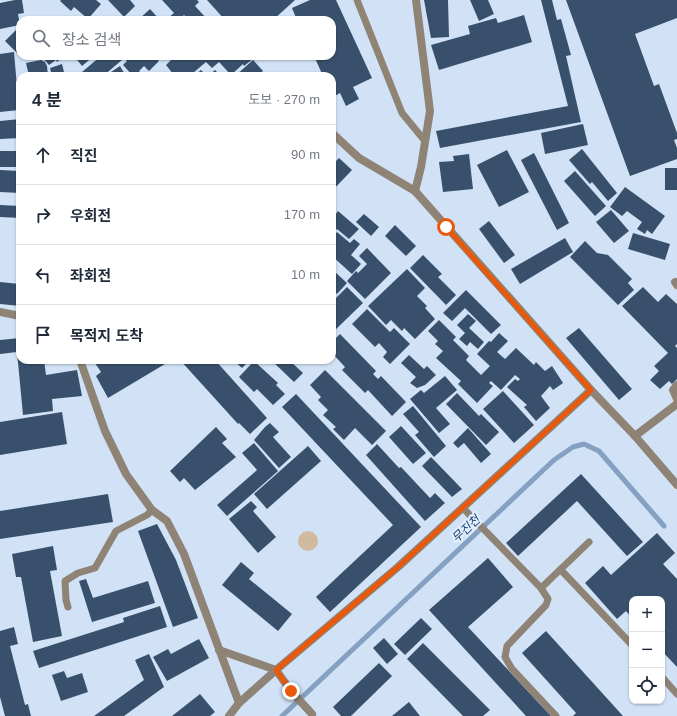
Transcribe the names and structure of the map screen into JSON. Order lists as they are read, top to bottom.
{
  "water": ["무진천"],
  "page": {
    "search": "장소 검색",
    "heading": ["4 분", "도보 · 270 m"],
    "list": [
      ["직진", "90 m"],
      ["우회전", "170 m"],
      ["좌회전", "10 m"],
      "목적지 도착"
    ],
    "map_buttons": ["+", "−"]
  }
}
